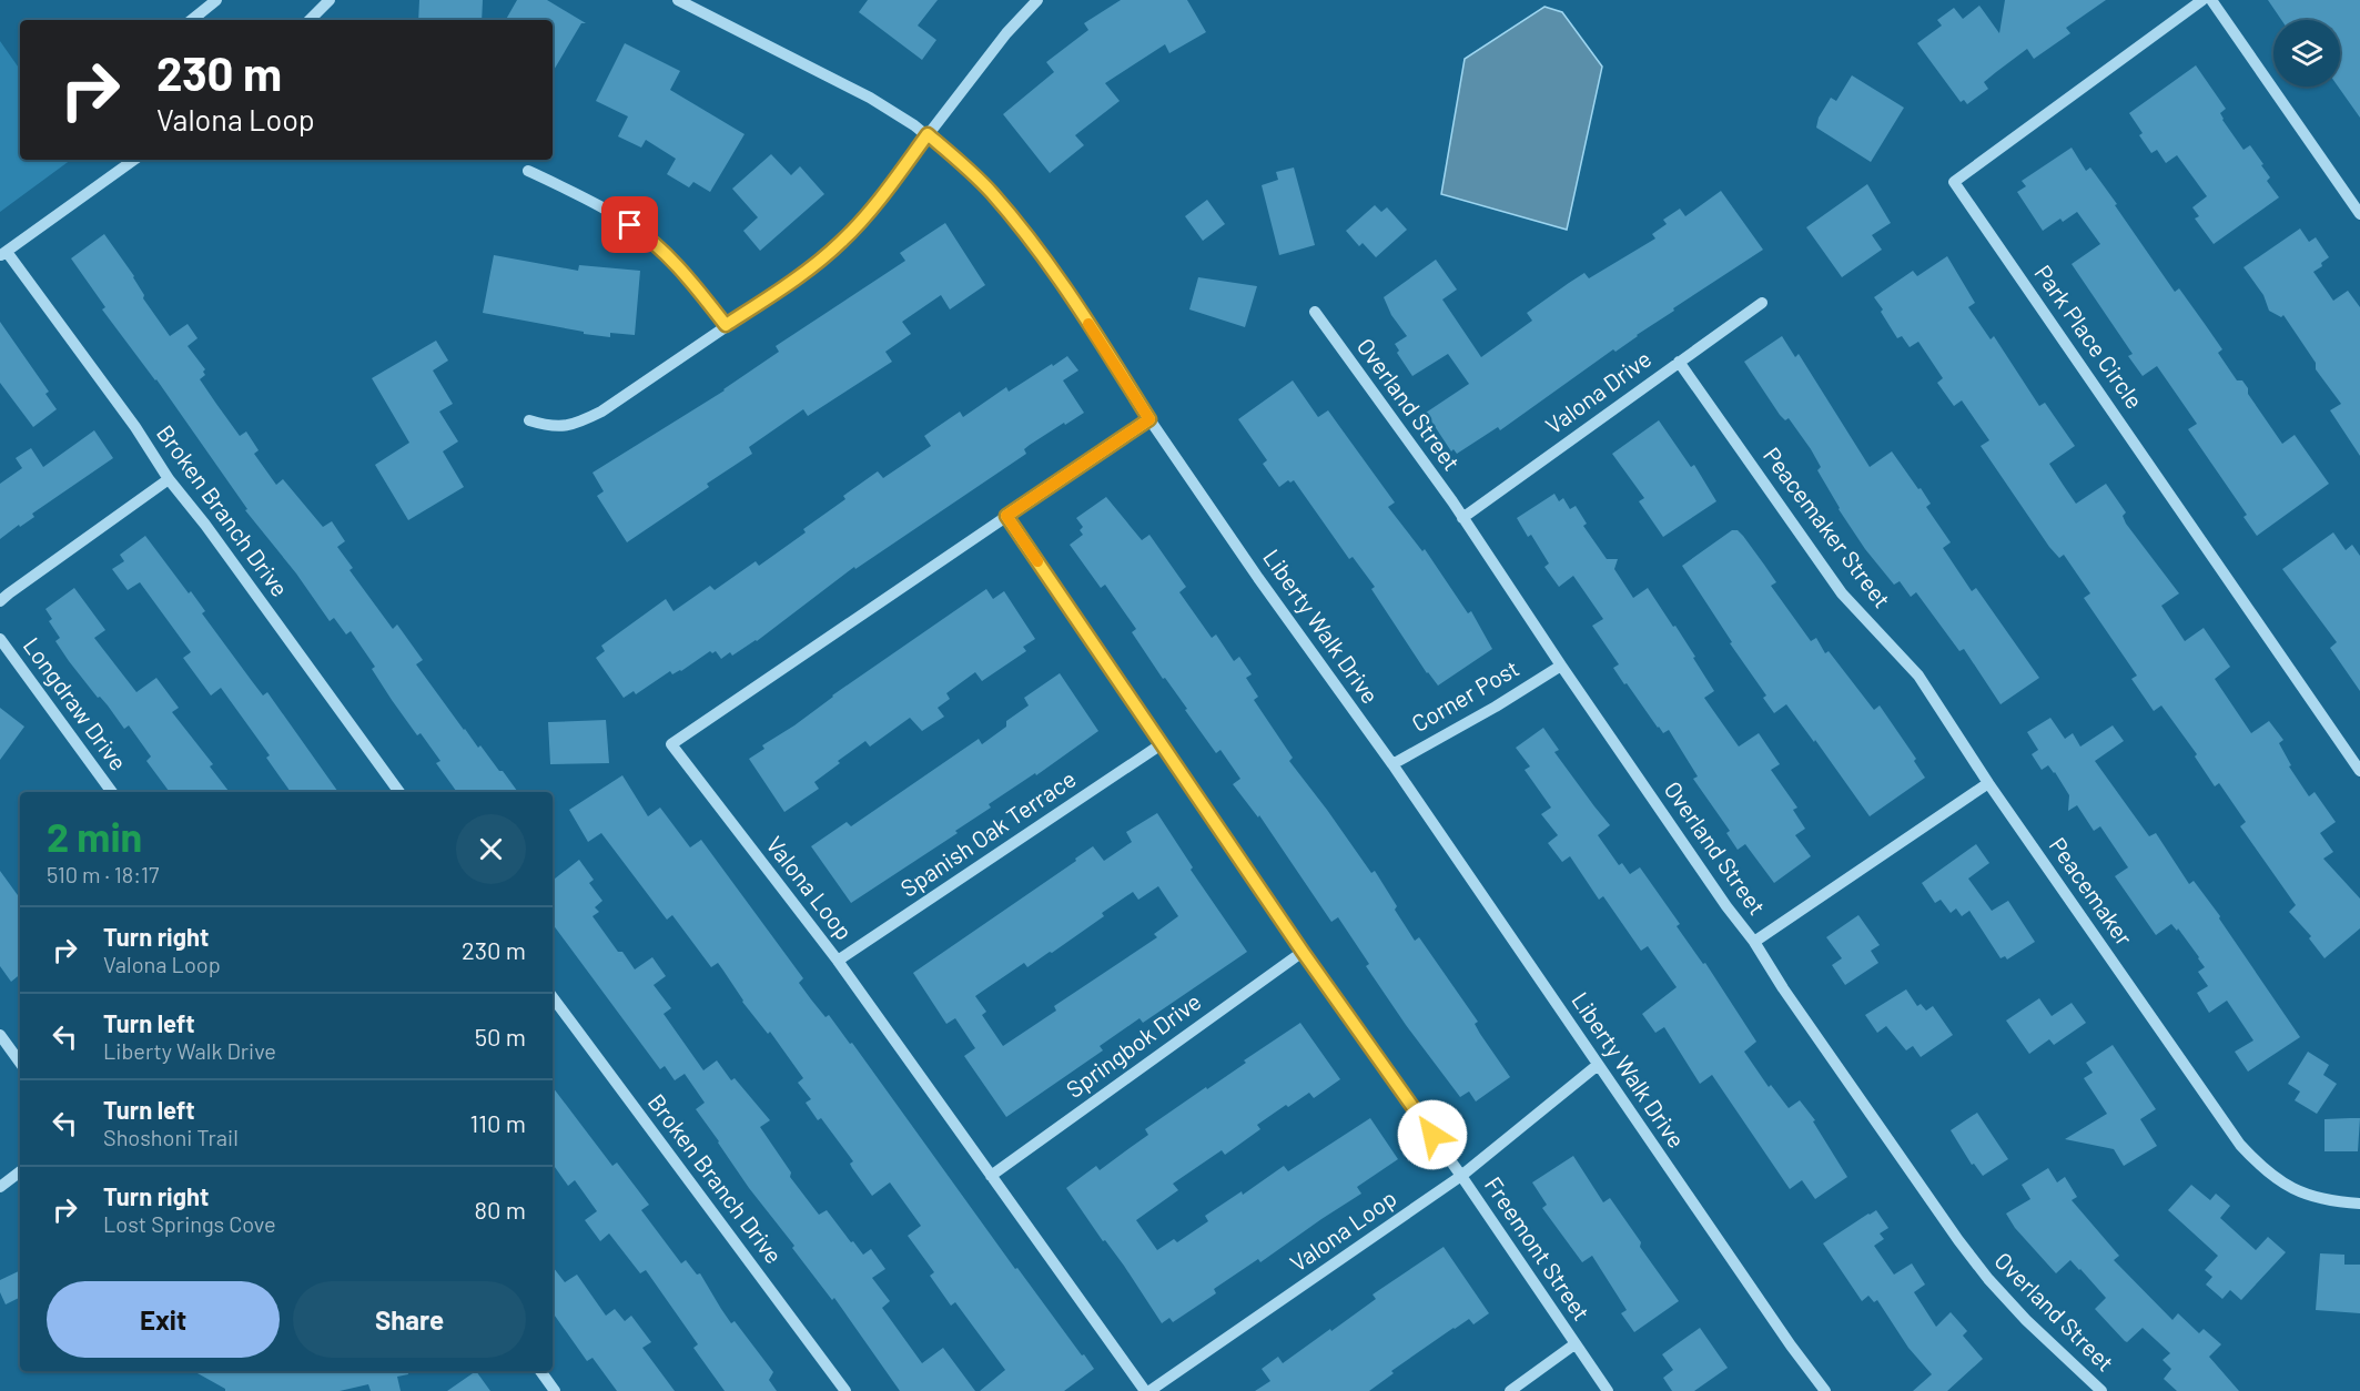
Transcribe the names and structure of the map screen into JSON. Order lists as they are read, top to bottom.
{
  "streets": {
    "street": [
      "Park Place Circle",
      "Valona Drive",
      "Overland Street",
      "Broken Branch Drive",
      "Peacemaker Street",
      "Liberty Walk Drive",
      "Corner Post",
      "Longdraw Drive",
      "Spanish Oak Terrace",
      "Valona Loop",
      "Peacemaker",
      "Springbok Drive",
      "Freemont Street"
    ]
  },
  "crossings": [
    ["Valona Drive", "Overland Street"],
    ["Valona Drive", "Peacemaker Street"],
    ["Overland Street", "Corner Post"],
    ["Peacemaker Street", "Peacemaker"],
    ["Liberty Walk Drive", "Corner Post"],
    ["Liberty Walk Drive", "Valona Loop"],
    ["Liberty Walk Drive", "Freemont Street"],
    ["Spanish Oak Terrace", "Valona Loop"],
    ["Valona Loop", "Springbok Drive"],
    ["Valona Loop", "Freemont Street"]
  ],
  "page": {
    "turn": ["230 m", "Valona Loop"],
    "heading": ["2 min", "510 m · 18:17"],
    "list": [
      {
        "name": "Turn right",
        "note": "Valona Loop",
        "value": "230 m"
      },
      {
        "name": "Turn left",
        "note": "Liberty Walk Drive",
        "value": "50 m"
      },
      {
        "name": "Turn left",
        "note": "Shoshoni Trail",
        "value": "110 m"
      },
      {
        "name": "Turn right",
        "note": "Lost Springs Cove",
        "value": "80 m"
      }
    ],
    "buttons": ["Exit", "Share"]
  }
}
